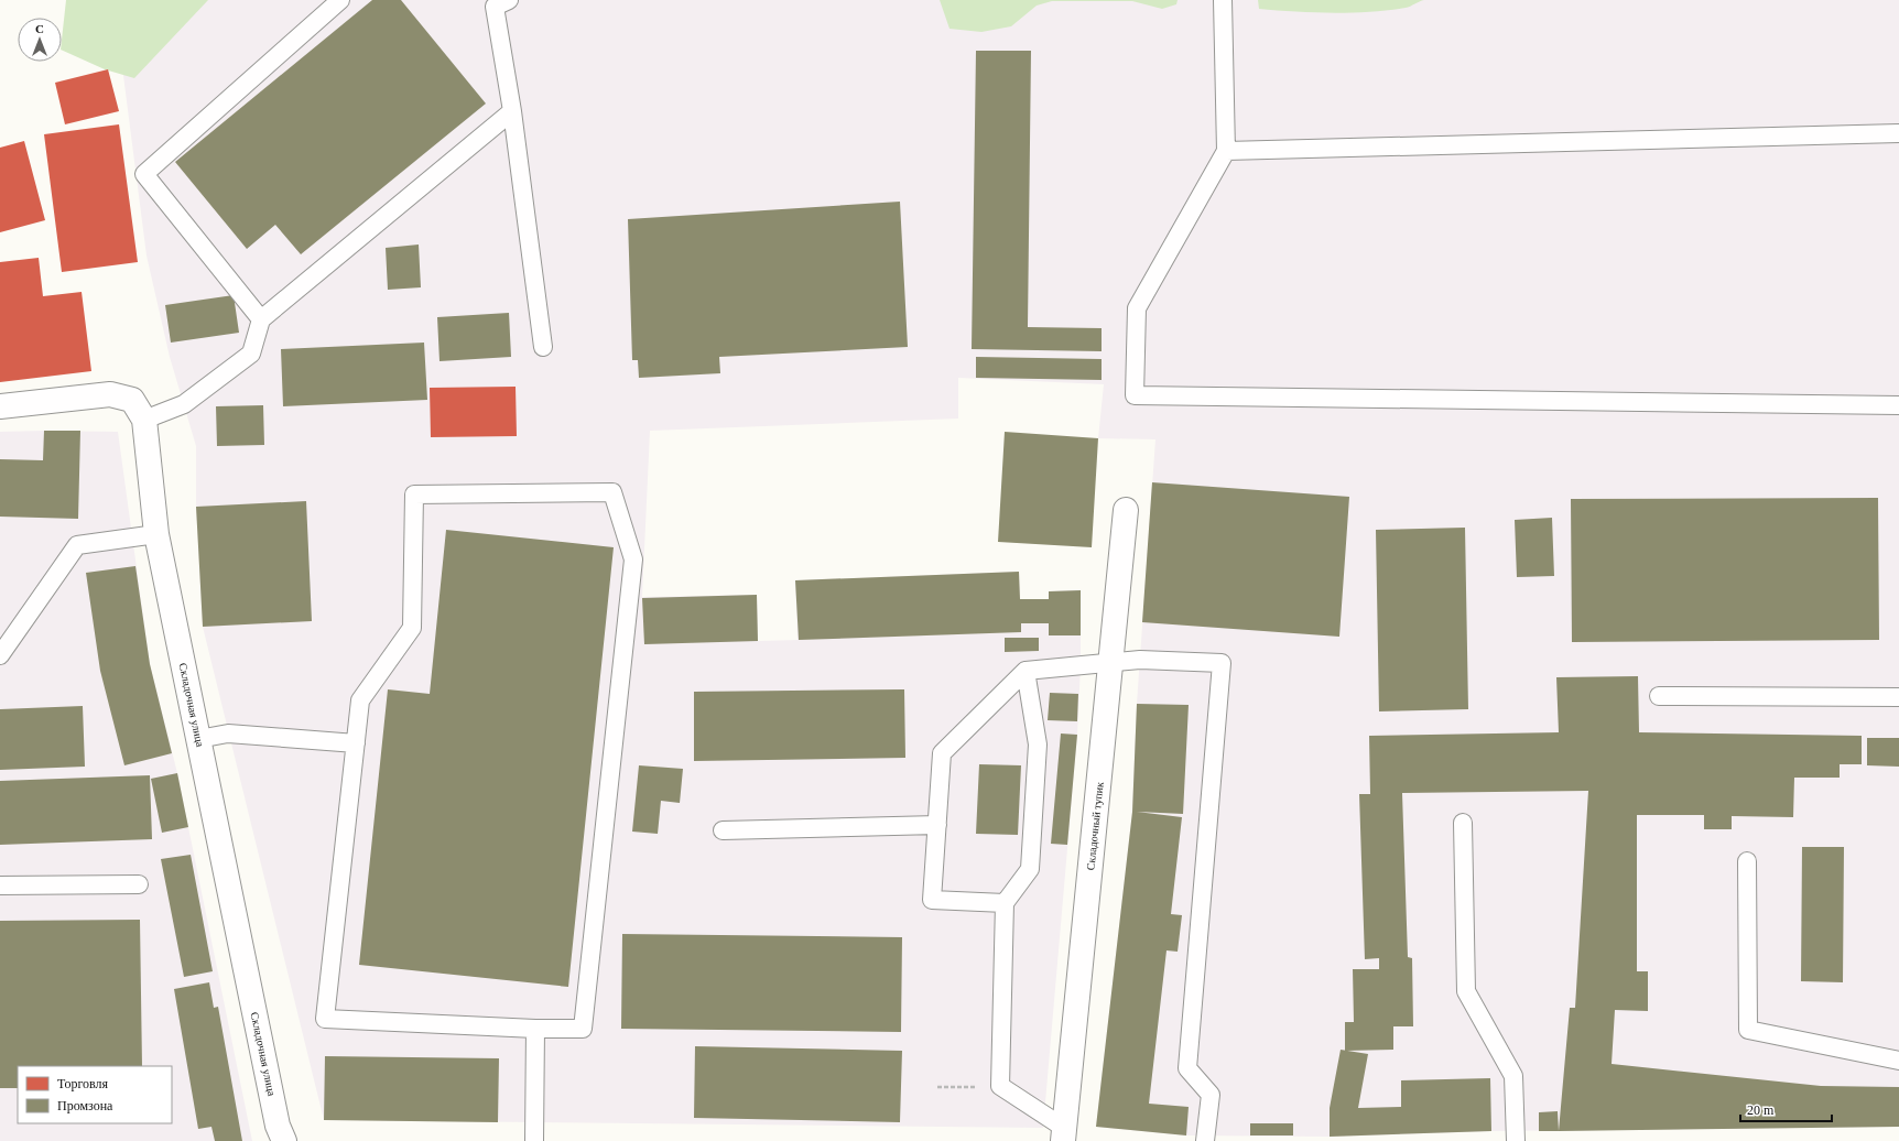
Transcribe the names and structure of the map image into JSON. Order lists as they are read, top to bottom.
{
  "streets": {
    "street": ["Складочная улица", "Складочный тупик"]
  },
  "legend": ["Торговля", "Промзона"],
  "scale_bar": "20 m",
  "north": "top"
}
